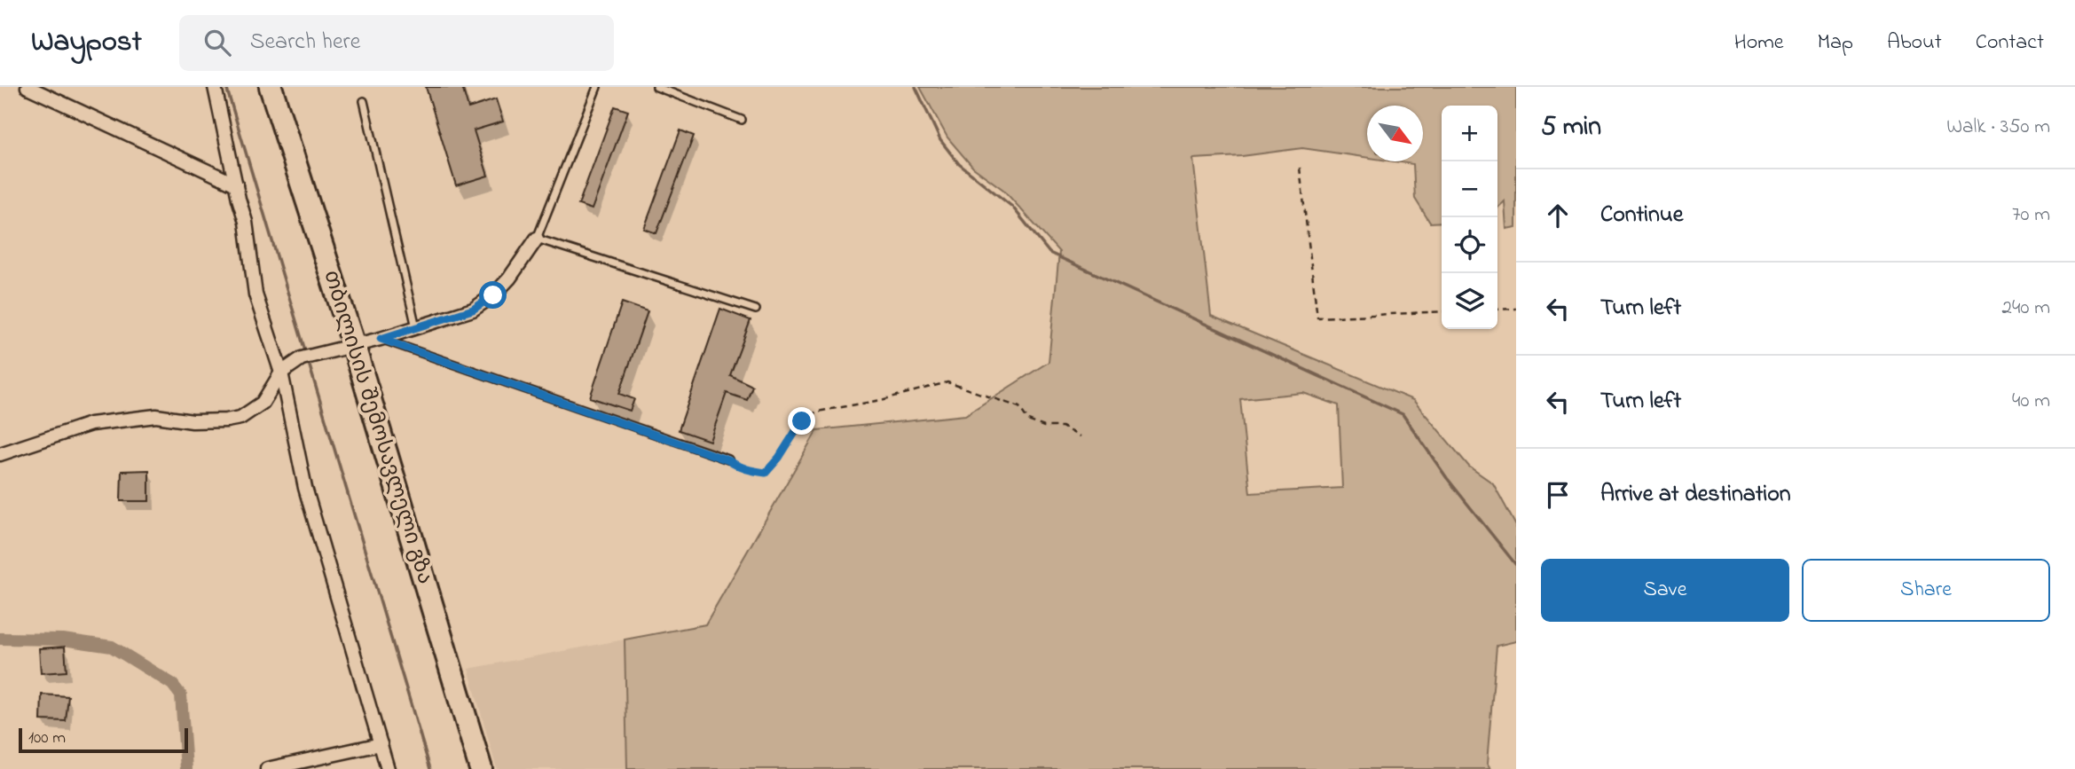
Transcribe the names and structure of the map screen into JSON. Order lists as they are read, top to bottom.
{
  "streets": {
    "highway": ["თბილისის შემოსავლელი გზა"]
  },
  "scale_bar": "100 m",
  "north": "bottom right",
  "page": {
    "header": "Waypost",
    "search": "Search here",
    "nav": [
      "Home",
      "Map",
      "About",
      "Contact"
    ],
    "heading": ["5 min", "Walk · 350 m"],
    "map_buttons": ["+", "−"],
    "list": [
      ["Continue", "70 m"],
      ["Turn left", "240 m"],
      ["Turn left", "40 m"],
      "Arrive at destination"
    ],
    "buttons": ["Save", "Share"],
    "scale": "100 m"
  }
}
